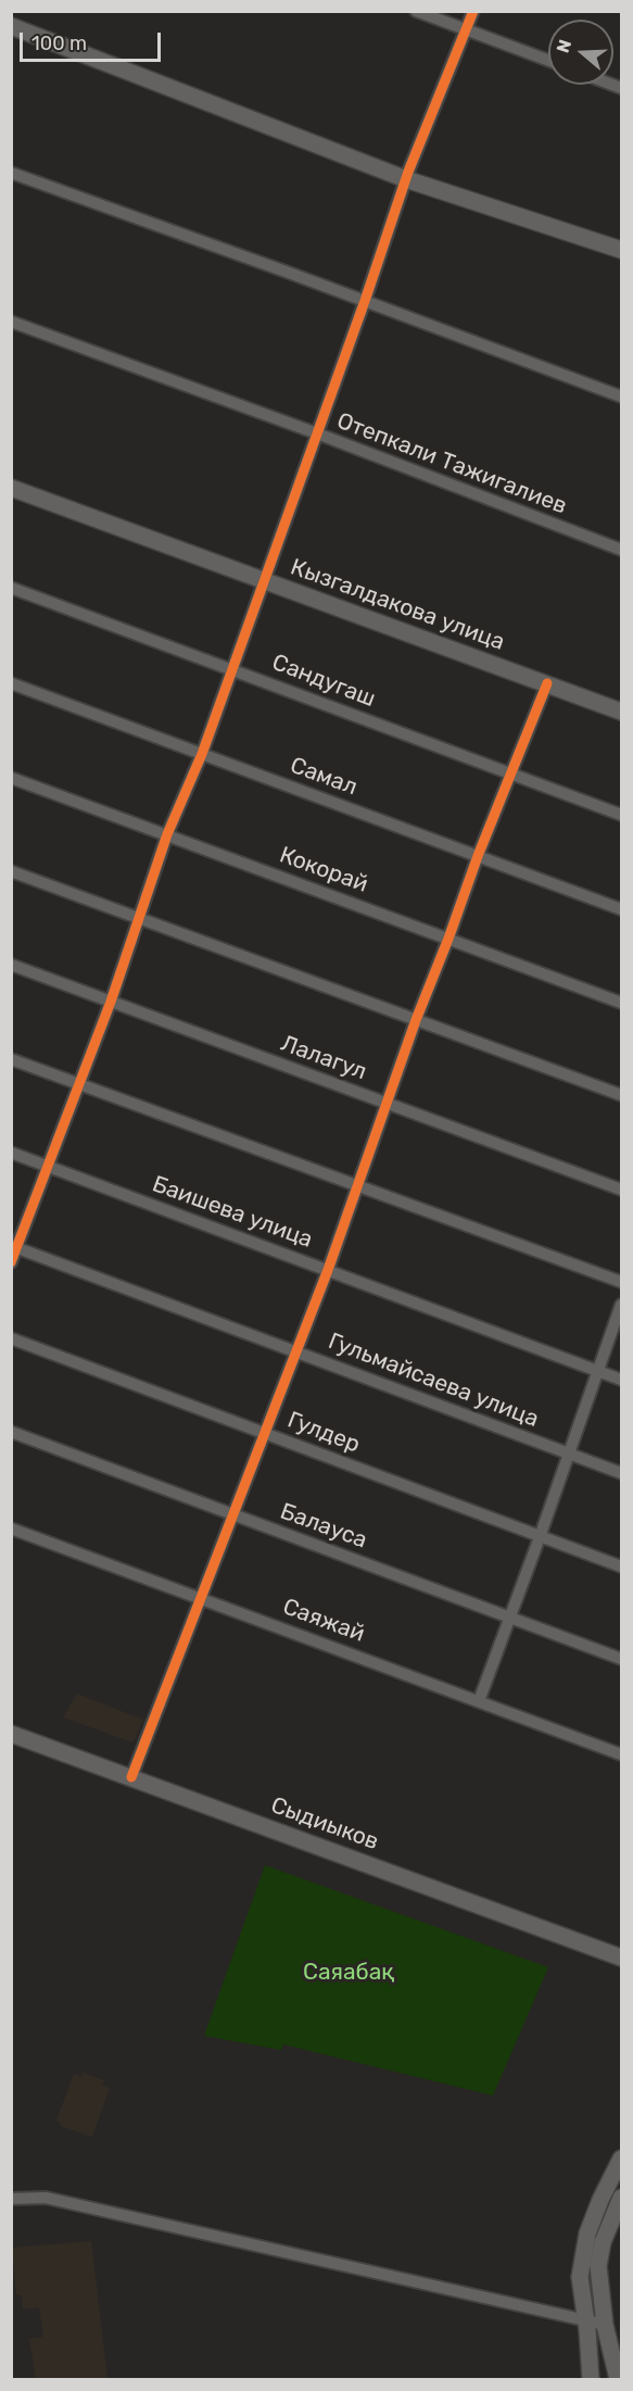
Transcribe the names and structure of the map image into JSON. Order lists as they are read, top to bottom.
{
  "streets": {
    "street": [
      "Отепкали Тажигалиев",
      "Кызгалдакова улица",
      "Сандугаш",
      "Самал",
      "Кокорай",
      "Лалагул",
      "Баишева улица",
      "Гульмайсаева улица",
      "Гулдер",
      "Балауса",
      "Саяжай",
      "Сыдиыков"
    ]
  },
  "parks": ["Саяабақ"],
  "scale_bar": "100 m",
  "north": "left"
}
